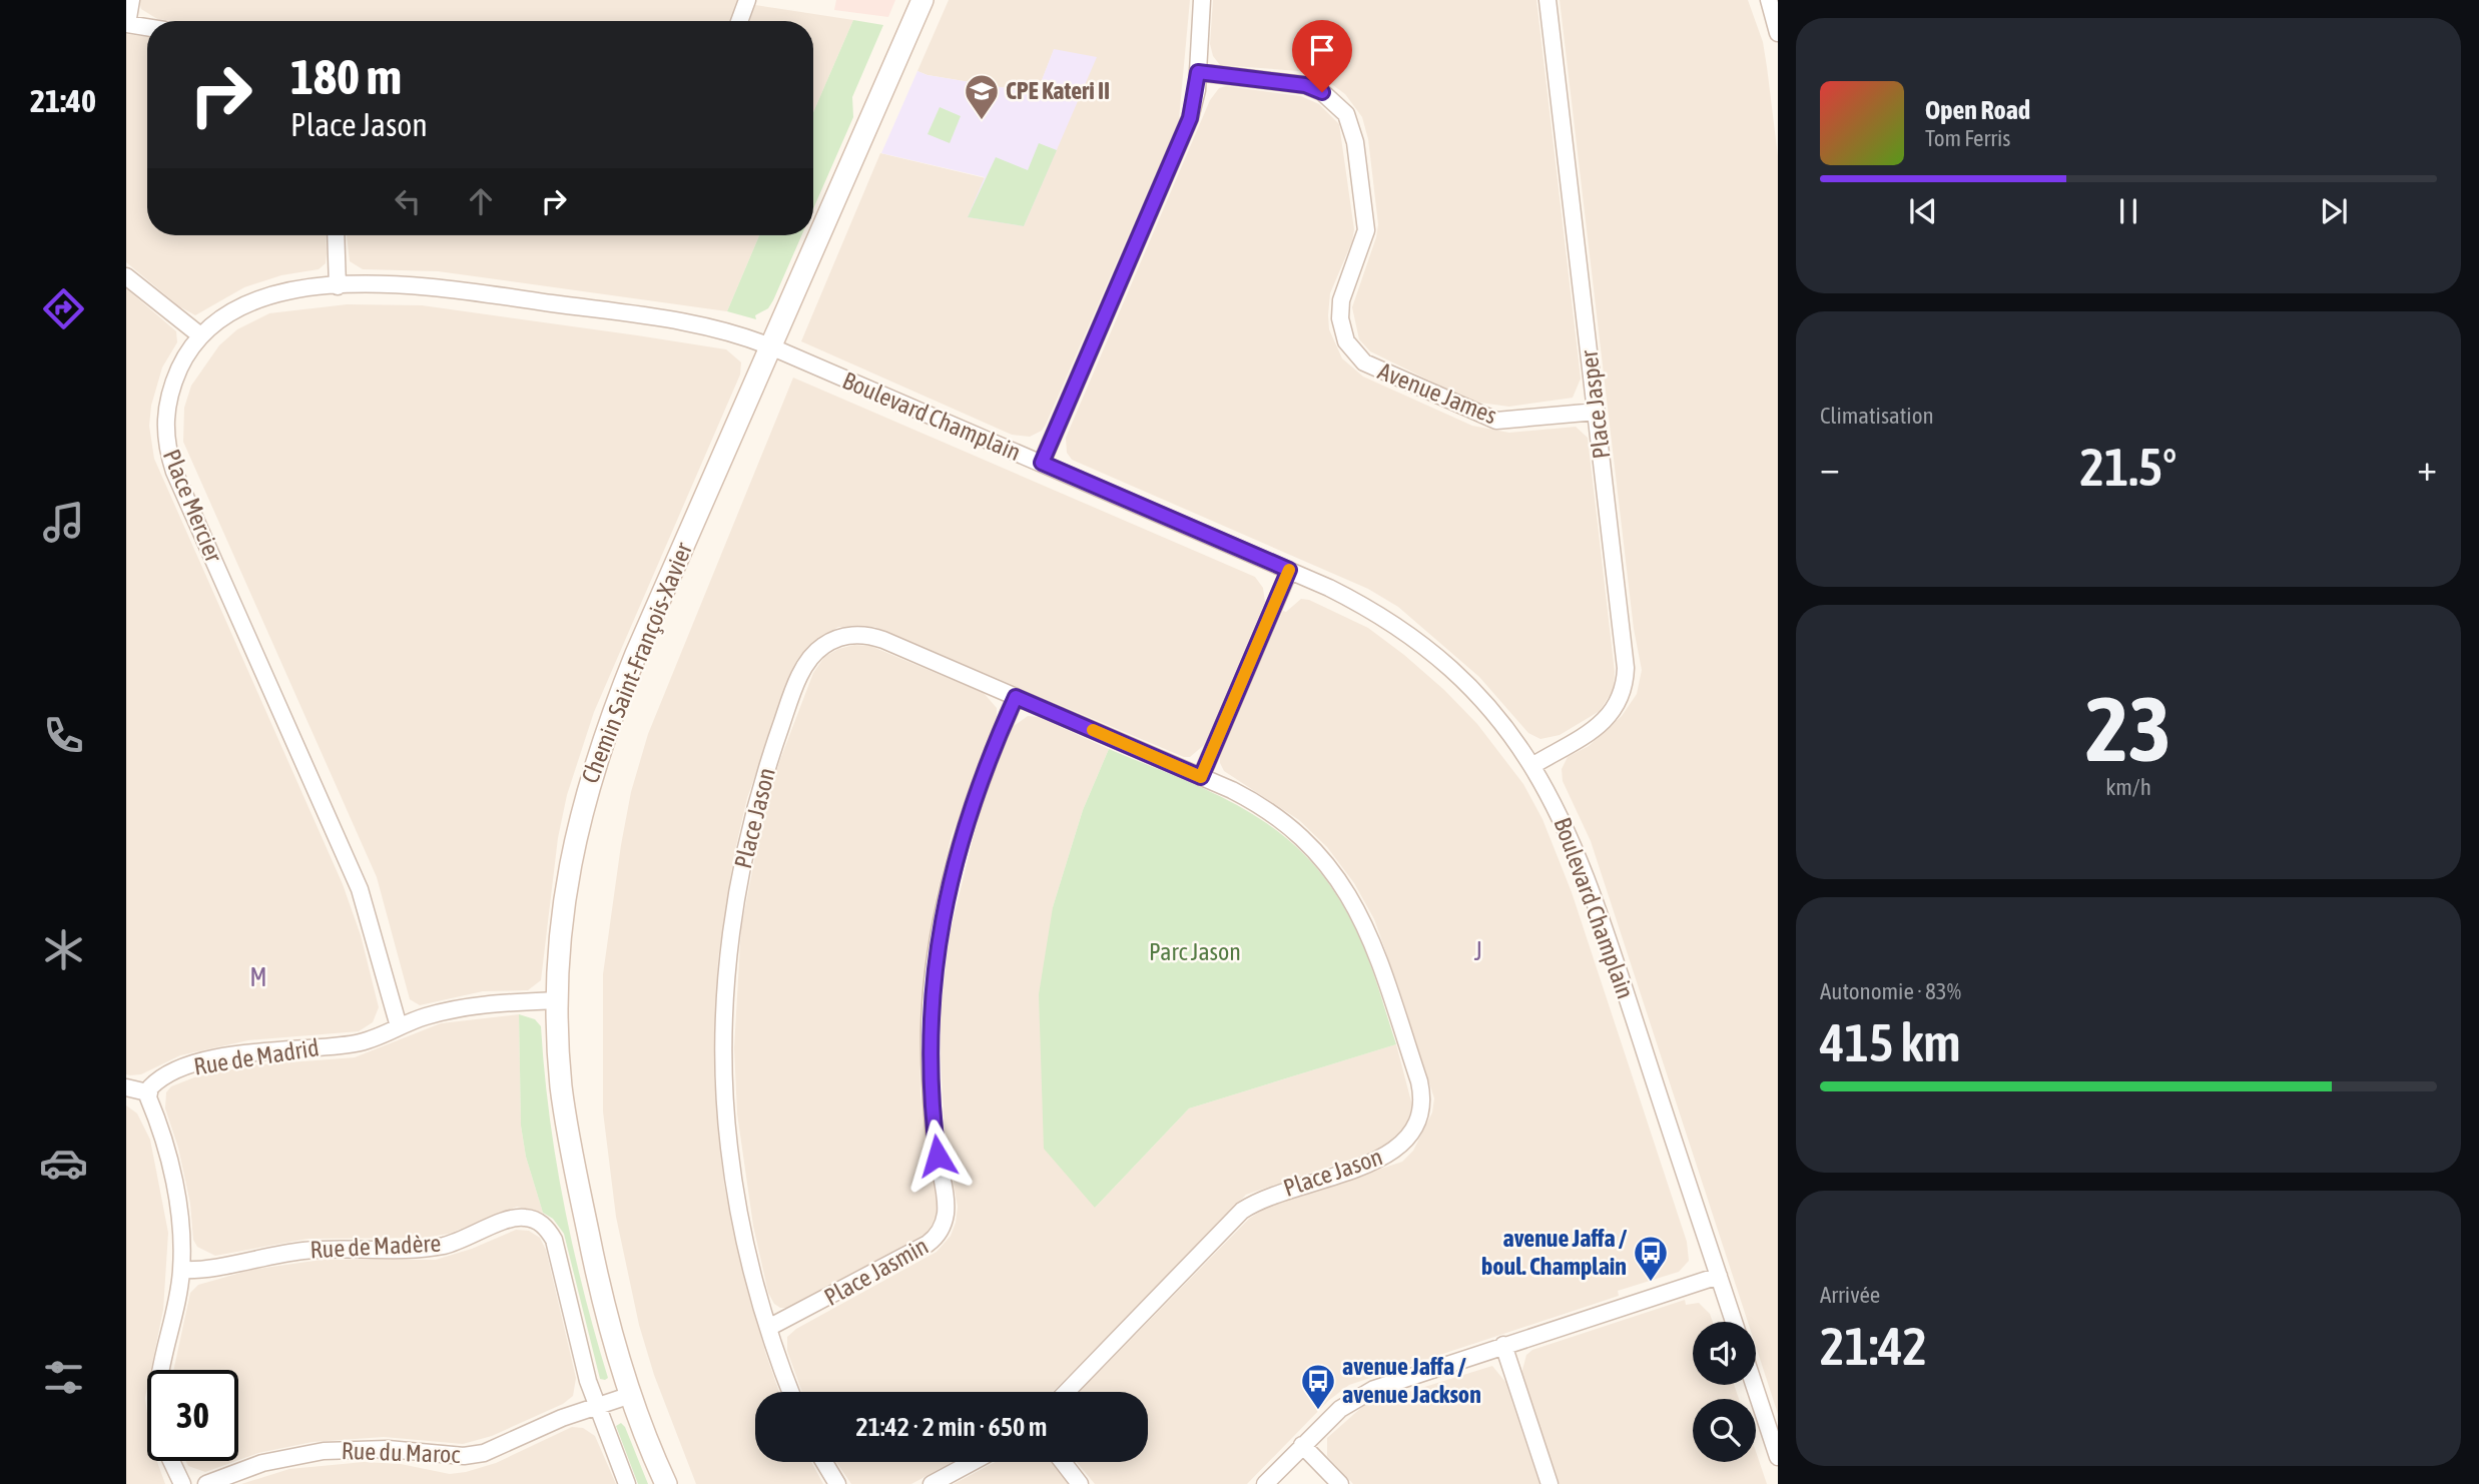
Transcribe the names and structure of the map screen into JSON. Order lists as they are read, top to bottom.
{
  "streets": {
    "street": [
      "Avenue James",
      "Place Jasper",
      "Boulevard Champlain",
      "Place Mercier",
      "Chemin Saint-François-Xavier",
      "Place Jason",
      "Rue de Madrid",
      "Rue de Madère",
      "Place Jasmin",
      "Rue du Maroc"
    ]
  },
  "crossings": [
    ["Avenue James", "Place Jasper"],
    ["Place Jasper", "Boulevard Champlain"],
    ["Boulevard Champlain", "Place Mercier"],
    ["Boulevard Champlain", "Chemin Saint-François-Xavier"],
    ["Place Mercier", "Chemin Saint-François-Xavier"],
    ["Place Mercier", "Rue de Madrid"],
    ["Chemin Saint-François-Xavier", "Rue de Madrid"],
    ["Chemin Saint-François-Xavier", "Rue du Maroc"],
    ["Place Jason", "Place Jasmin"],
    ["Rue de Madère", "Rue du Maroc"]
  ],
  "districts": ["J", "M"],
  "parks": ["Parc Jason"],
  "places": {
    "school or university": ["CPE Kateri II"],
    "bus stop": ["avenue Jaffa / boul. Champlain", "avenue Jaffa / avenue Jackson"]
  },
  "page": {
    "tabs": "21:40",
    "turn": ["180 m", "Place Jason"],
    "song": ["Open Road", "Tom Ferris"],
    "tile": [
      "Climatisation",
      ["23", "km/h"],
      ["Autonomie · 83%", "415 km"],
      ["Arrivée", "21:42"]
    ],
    "heat": ["−", "21.5°", "+"],
    "limit": "30",
    "trip": "21:42 · 2 min · 650 m"
  }
}
